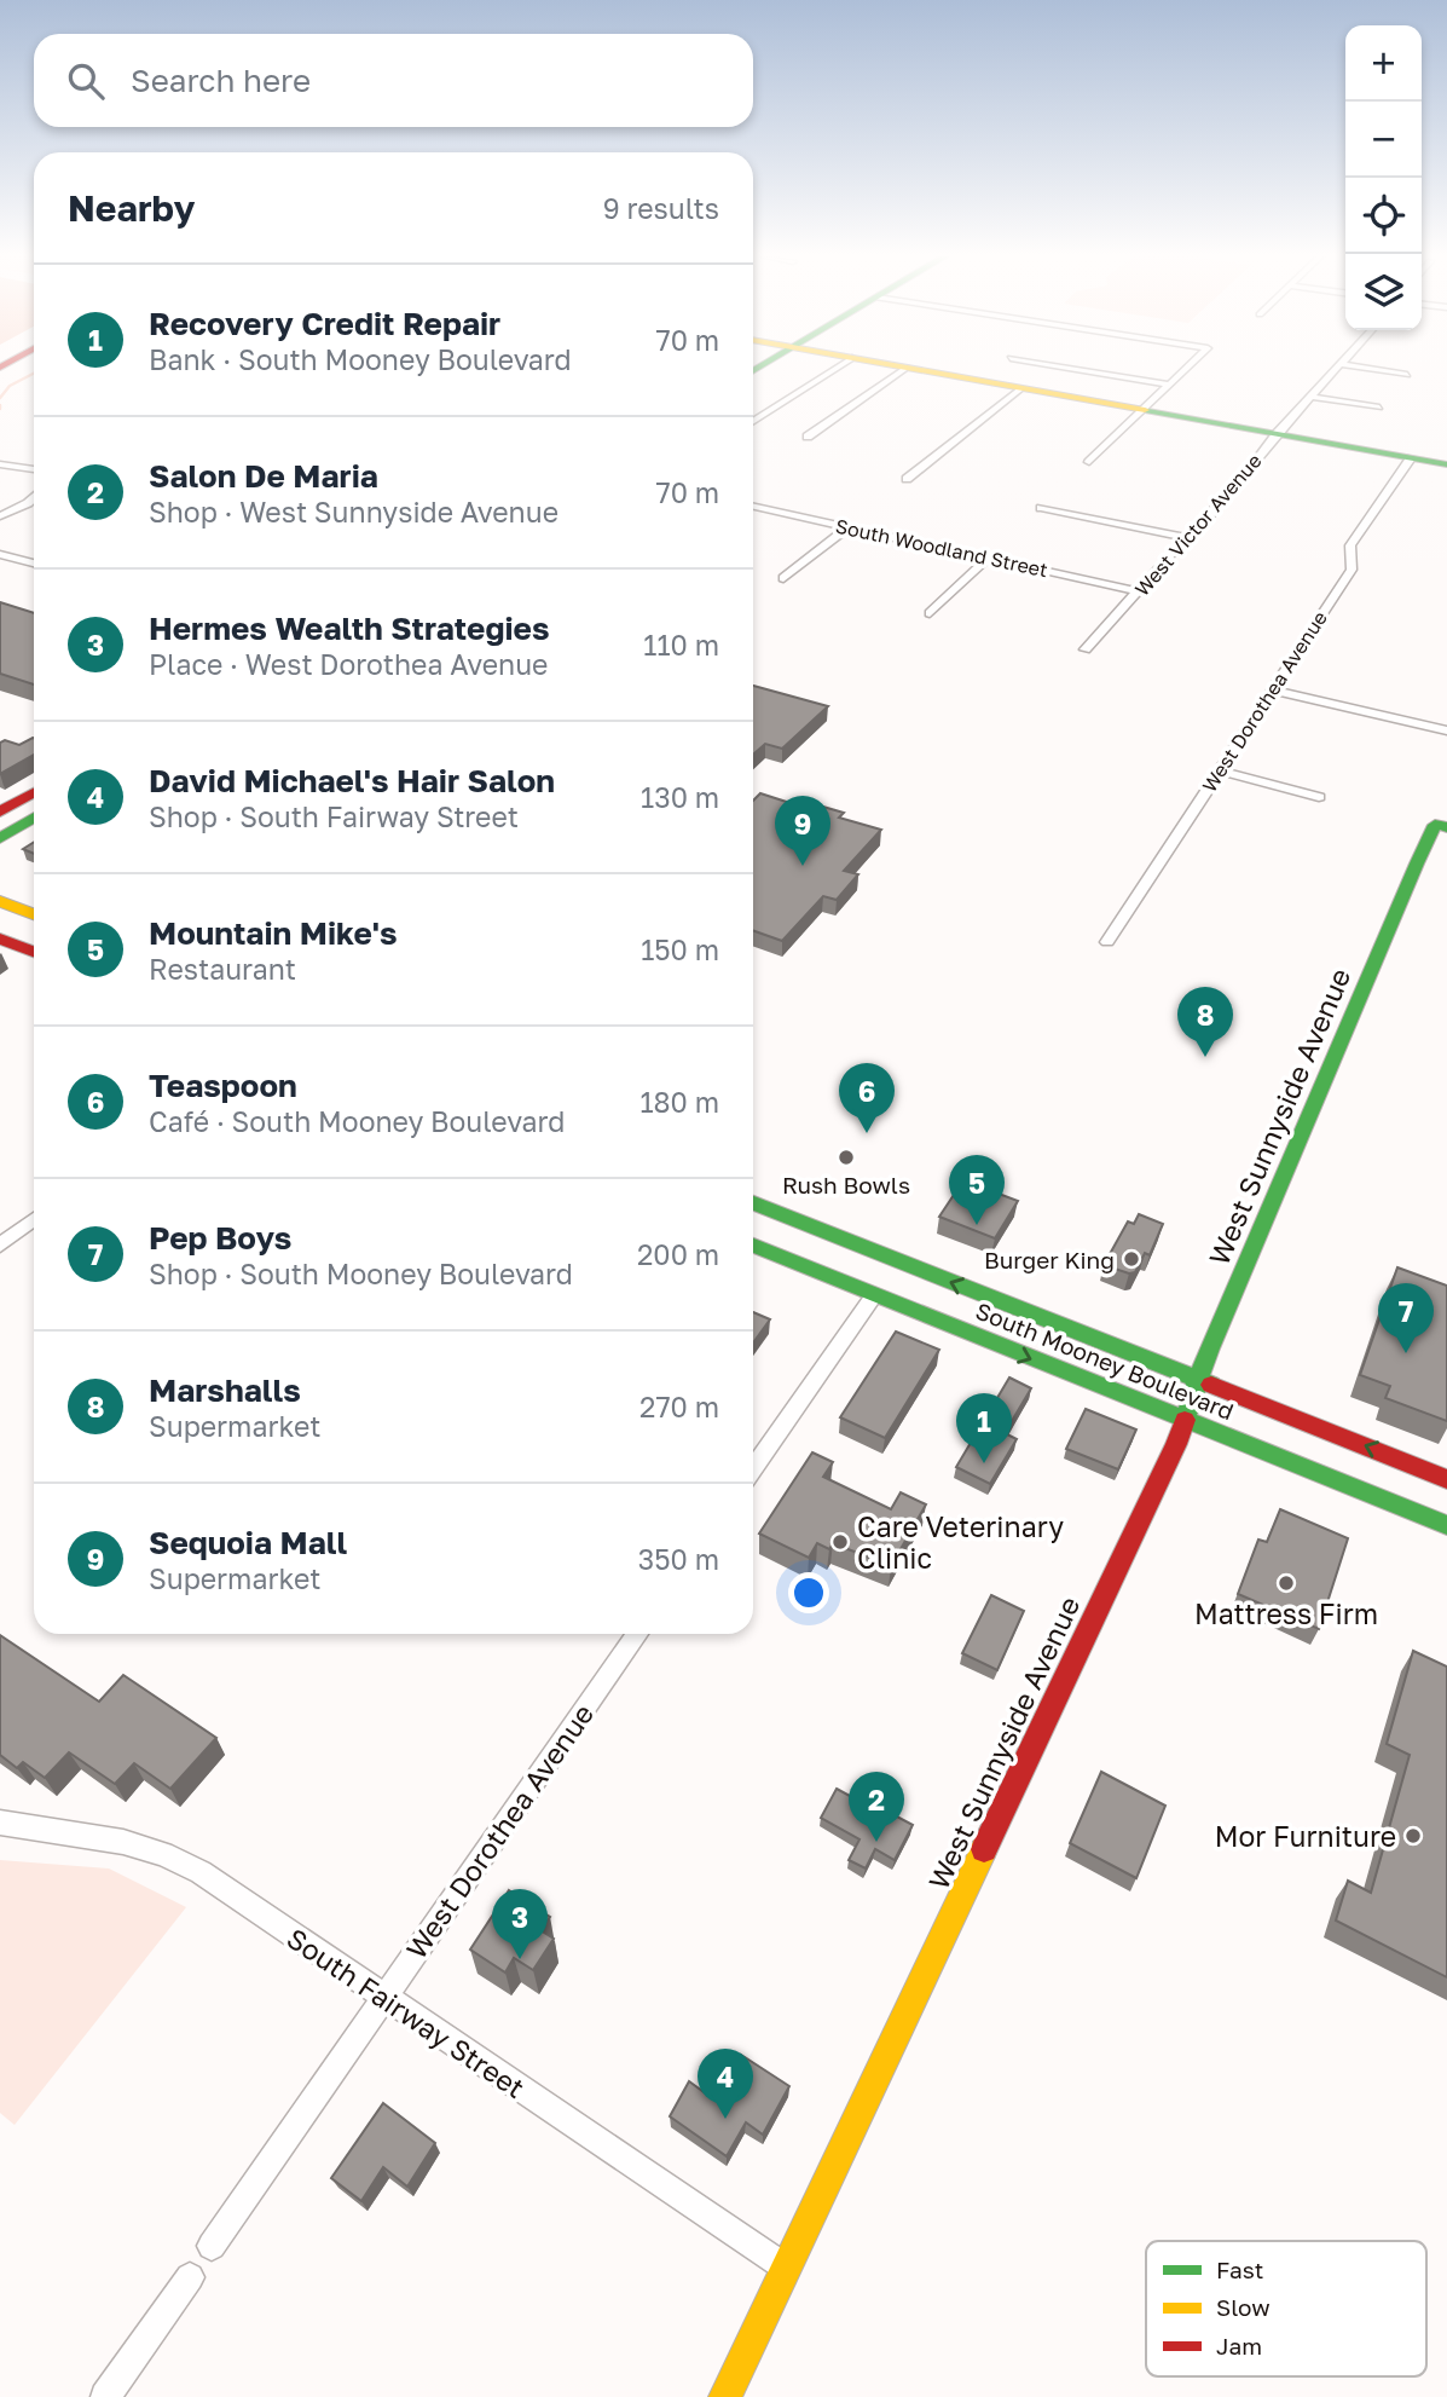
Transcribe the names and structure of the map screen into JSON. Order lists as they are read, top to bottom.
{
  "streets": {
    "street": [
      "West Victor Avenue",
      "South Woodland Street",
      "West Dorothea Avenue",
      "West Sunnyside Avenue",
      "South Mooney Boulevard",
      "South Fairway Street"
    ]
  },
  "crossings": [
    ["West Victor Avenue", "South Woodland Street"],
    ["West Dorothea Avenue", "South Fairway Street"],
    ["West Sunnyside Avenue", "South Mooney Boulevard"],
    ["West Sunnyside Avenue", "South Fairway Street"]
  ],
  "places": [
    "Rush Bowls",
    "Burger King",
    "Care Veterinary Clinic",
    "Mattress Firm",
    "Mor Furniture"
  ],
  "legend": ["Fast", "Slow", "Jam"],
  "page": {
    "map_buttons": ["+", "−"],
    "search": "Search here",
    "heading": ["Nearby", "9 results"],
    "list": [
      {
        "mark": "1",
        "name": "Recovery Credit Repair",
        "note": "Bank · South Mooney Boulevard",
        "value": "70 m"
      },
      {
        "mark": "2",
        "name": "Salon De Maria",
        "note": "Shop · West Sunnyside Avenue",
        "value": "70 m"
      },
      {
        "mark": "3",
        "name": "Hermes Wealth Strategies",
        "note": "Place · West Dorothea Avenue",
        "value": "110 m"
      },
      {
        "mark": "4",
        "name": "David Michael's Hair Salon",
        "note": "Shop · South Fairway Street",
        "value": "130 m"
      },
      {
        "mark": "5",
        "name": "Mountain Mike's",
        "note": "Restaurant",
        "value": "150 m"
      },
      {
        "mark": "6",
        "name": "Teaspoon",
        "note": "Café · South Mooney Boulevard",
        "value": "180 m"
      },
      {
        "mark": "7",
        "name": "Pep Boys",
        "note": "Shop · South Mooney Boulevard",
        "value": "200 m"
      },
      {
        "mark": "8",
        "name": "Marshalls",
        "note": "Supermarket",
        "value": "270 m"
      },
      {
        "mark": "9",
        "name": "Sequoia Mall",
        "note": "Supermarket",
        "value": "350 m"
      }
    ],
    "pins": [
      "9",
      "8",
      "6",
      "5",
      "7",
      "1",
      "2",
      "3",
      "4"
    ]
  }
}
